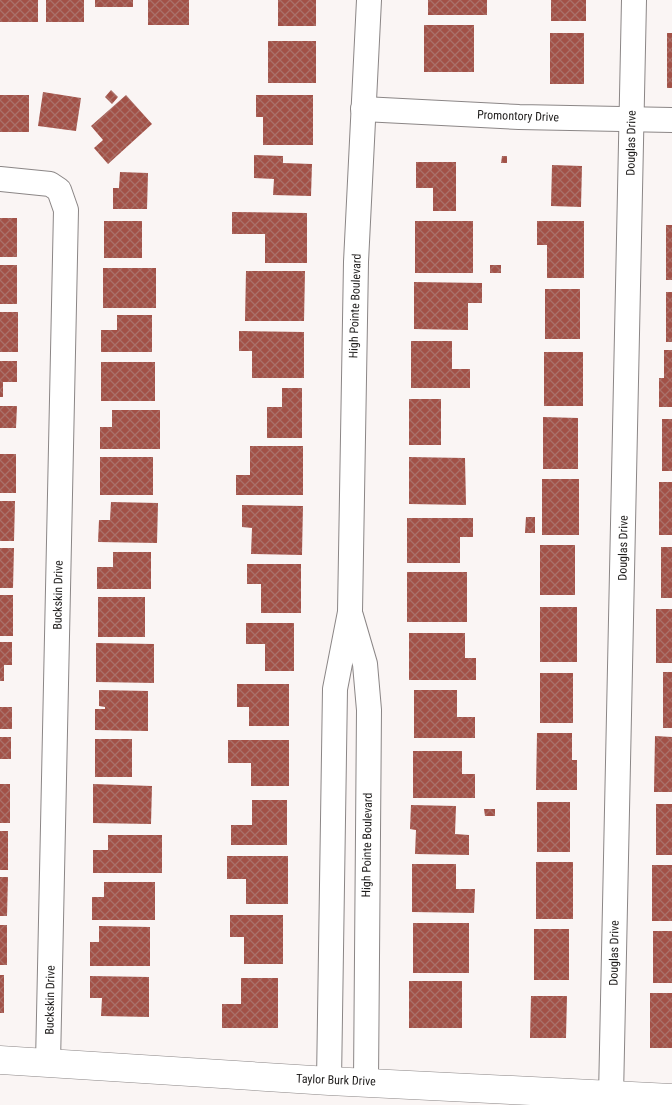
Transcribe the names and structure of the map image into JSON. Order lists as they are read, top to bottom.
{
  "streets": {
    "street": [
      "Promontory Drive",
      "Douglas Drive",
      "High Pointe Boulevard",
      "Buckskin Drive",
      "Taylor Burk Drive"
    ]
  },
  "crossings": [
    ["Promontory Drive", "Douglas Drive"],
    ["Promontory Drive", "High Pointe Boulevard"],
    ["Douglas Drive", "Taylor Burk Drive"],
    ["High Pointe Boulevard", "Taylor Burk Drive"],
    ["Buckskin Drive", "Taylor Burk Drive"]
  ]
}
